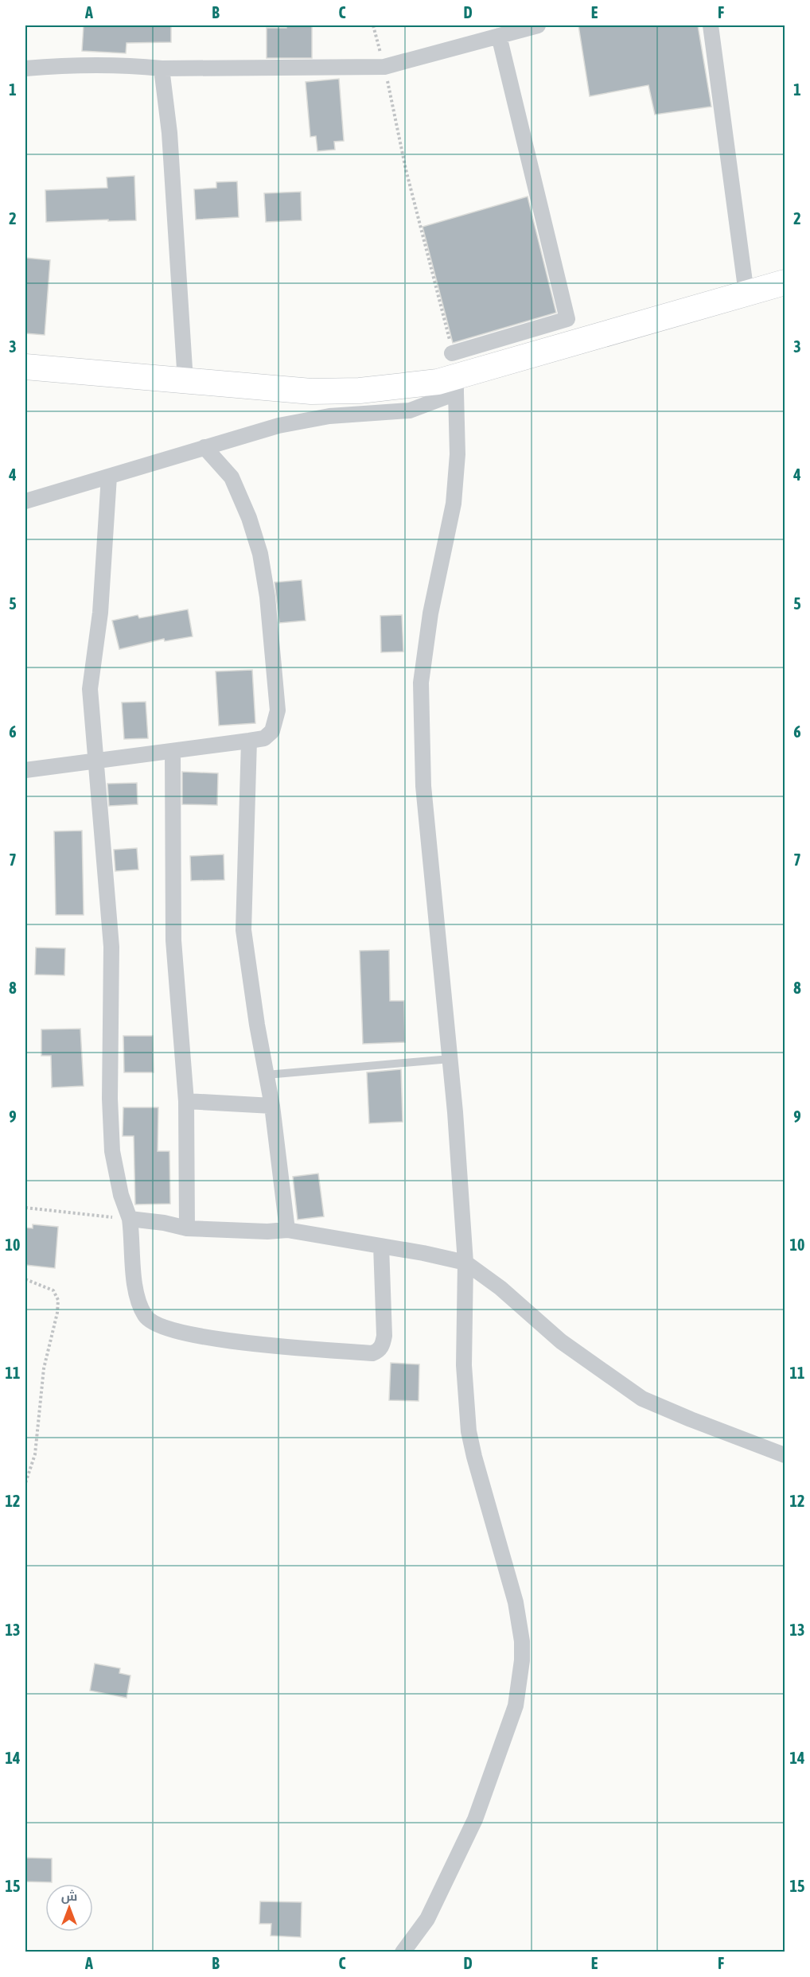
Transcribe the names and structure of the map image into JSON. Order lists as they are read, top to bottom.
{
  "north": "top",
  "grid": {
    "columns": [
      "A",
      "B",
      "C",
      "D",
      "E",
      "F"
    ],
    "rows": [
      "1",
      "2",
      "3",
      "4",
      "5",
      "6",
      "7",
      "8",
      "9",
      "10",
      "11",
      "12",
      "13",
      "14",
      "15"
    ]
  }
}
